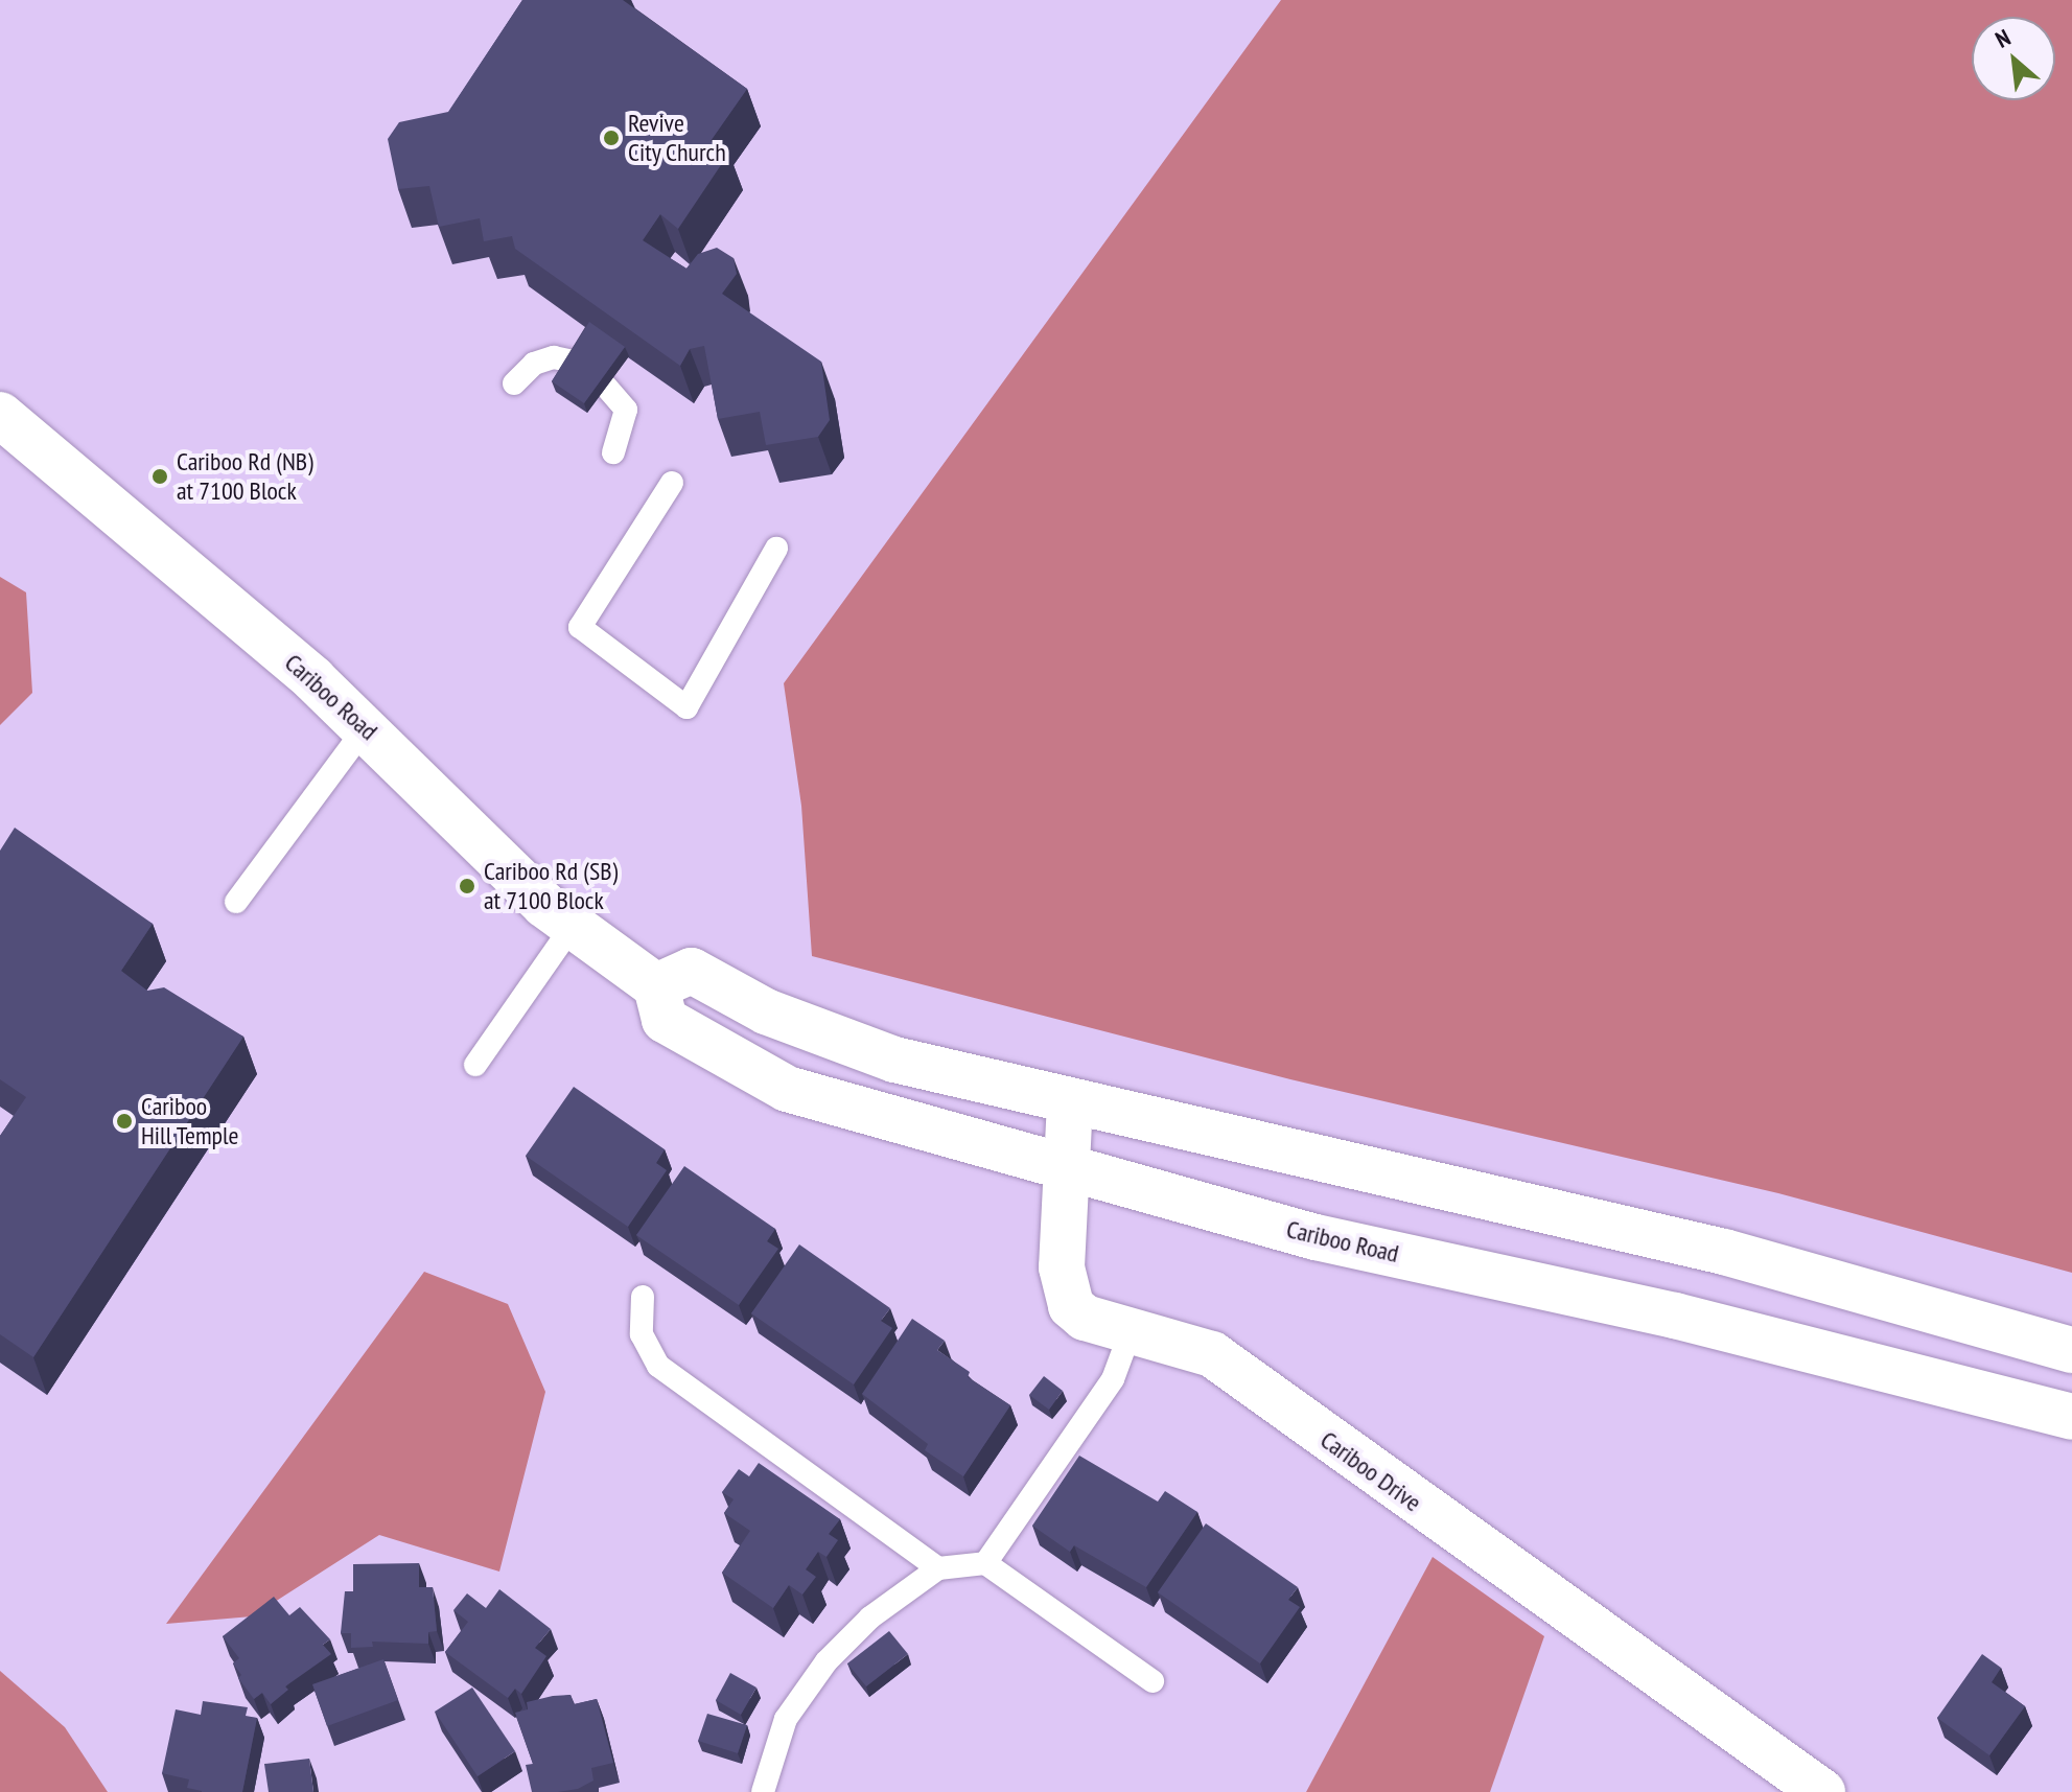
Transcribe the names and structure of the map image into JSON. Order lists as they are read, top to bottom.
{
  "streets": {
    "street": ["Cariboo Road", "Cariboo Drive"]
  },
  "crossings": [
    ["Cariboo Road", "Cariboo Drive"]
  ],
  "places": [
    "Revive City Church",
    "Cariboo Rd (NB) at 7100 Block",
    "Cariboo Rd (SB) at 7100 Block",
    "Cariboo Hill Temple"
  ],
  "north": "top left"
}
